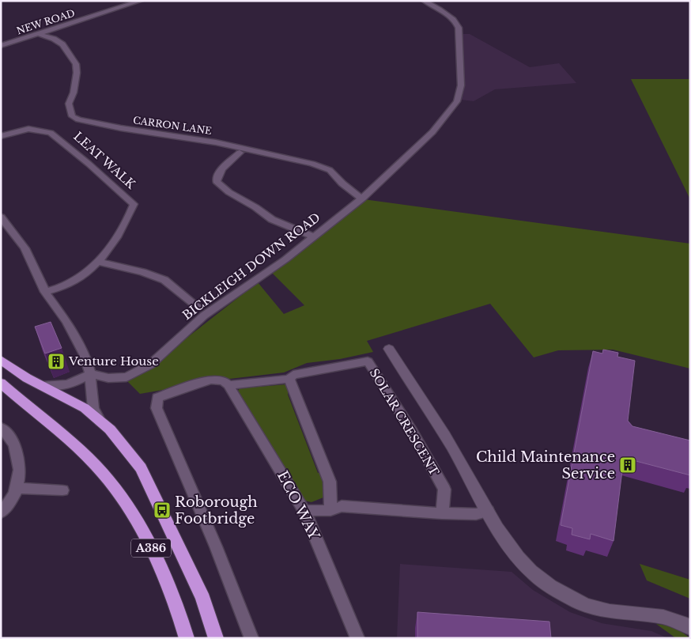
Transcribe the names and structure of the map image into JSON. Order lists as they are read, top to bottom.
{
  "streets": {
    "highway": ["A386"],
    "street": [
      "NEW ROAD",
      "CARRON LANE",
      "LEAT WALK",
      "BICKLEIGH DOWN ROAD",
      "SOLAR CRESCENT",
      "ECO WAY"
    ]
  },
  "crossings": [
    ["NEW ROAD", "CARRON LANE"],
    ["CARRON LANE", "BICKLEIGH DOWN ROAD"]
  ],
  "places": {
    "building": ["Venture House", "Child Maintenance Service"],
    "bus stop": ["Roborough Footbridge"]
  }
}
